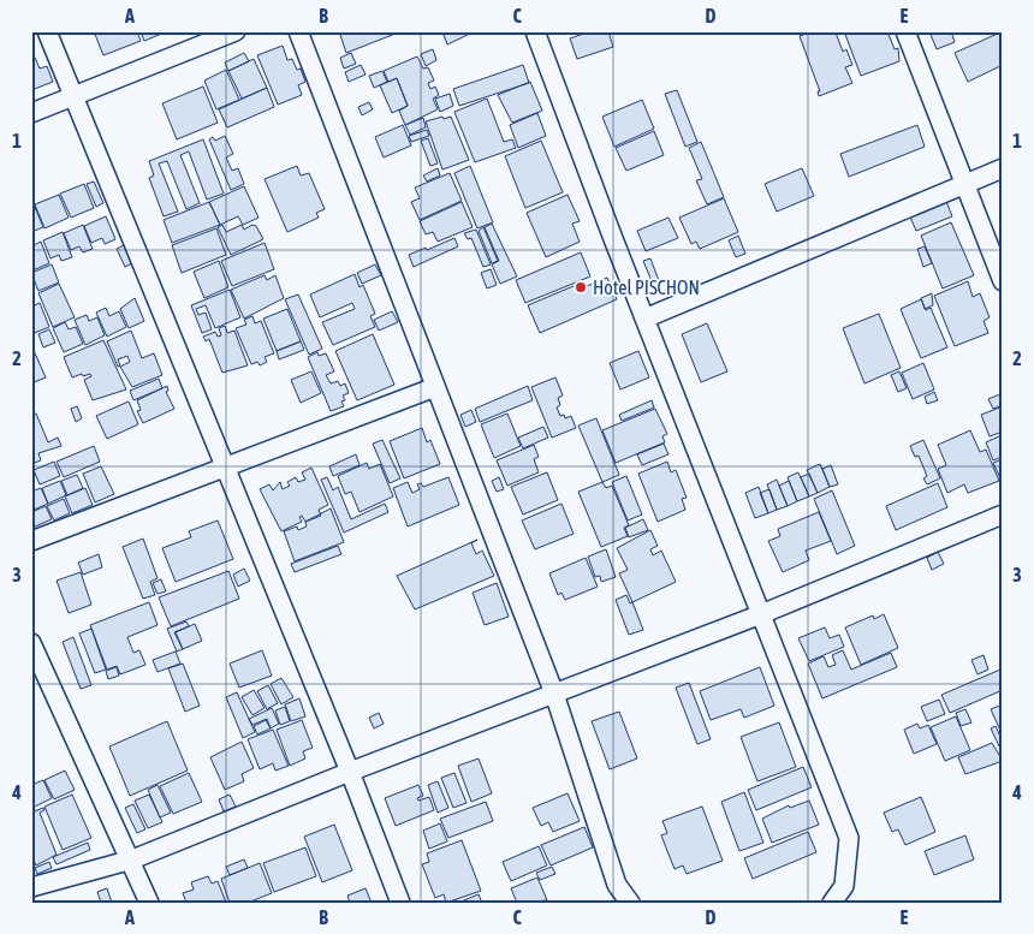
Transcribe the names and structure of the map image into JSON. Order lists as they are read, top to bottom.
{
  "places": ["Hotel PISCHON"],
  "grid": {
    "columns": [
      "A",
      "B",
      "C",
      "D",
      "E"
    ],
    "rows": [
      "1",
      "2",
      "3",
      "4"
    ]
  }
}
